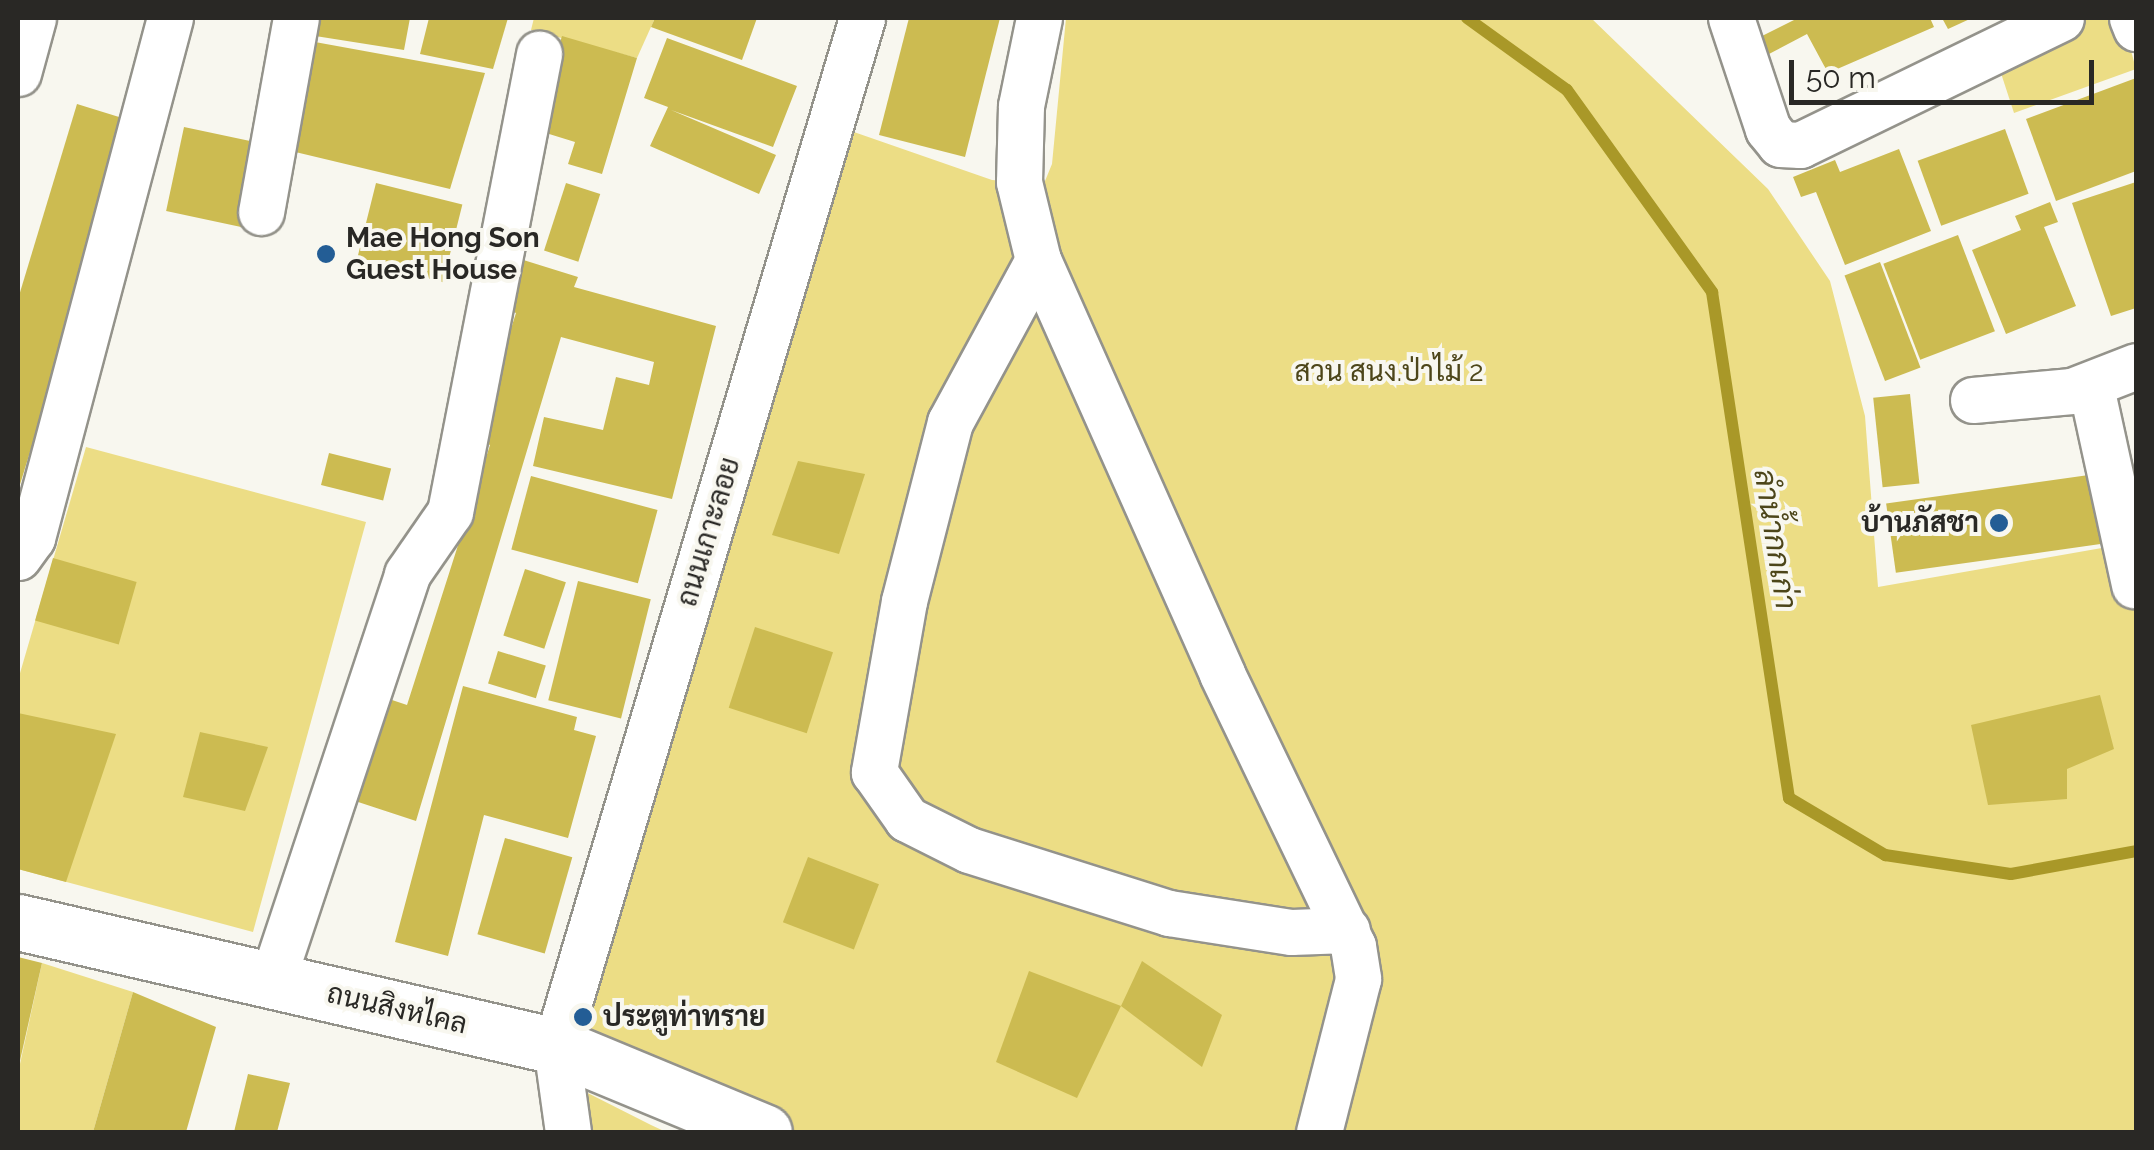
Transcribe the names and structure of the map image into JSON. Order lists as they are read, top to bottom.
{
  "streets": {
    "main road": ["ถนนสิงหไคล"],
    "street": ["ถนนเกาะลอย"]
  },
  "crossings": [
    ["ถนนเกาะลอย", "ถนนสิงหไคล"]
  ],
  "water": ["ลำน้ำกกเก่า"],
  "parks": ["สวน สนง.ป่าไม้ 2"],
  "places": ["Mae Hong Son Guest House", "บ้านภัสชา", "ประตูท่าทราย"],
  "scale_bar": "50 m"
}
